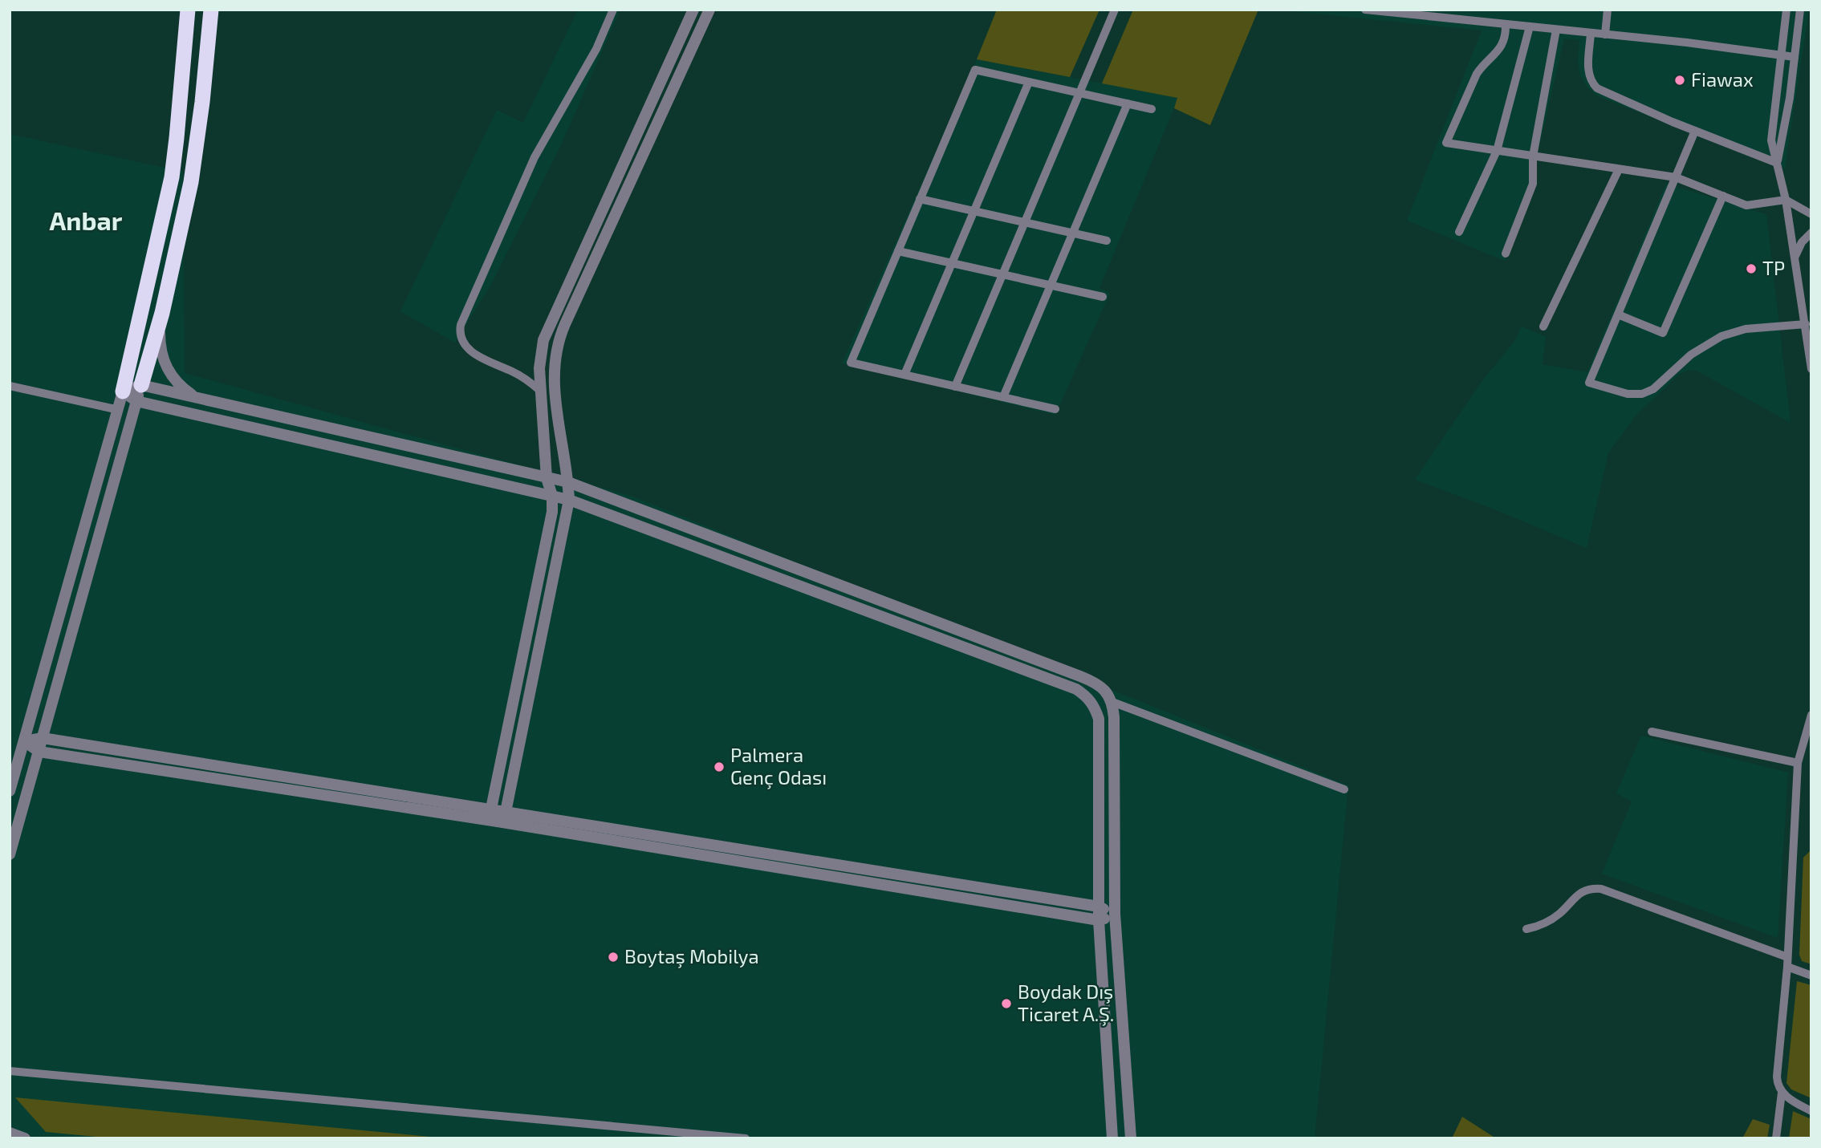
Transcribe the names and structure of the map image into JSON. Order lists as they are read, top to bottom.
{
  "districts": ["Anbar"],
  "places": [
    "Fiawax",
    "TP",
    "Palmera Genç Odası",
    "Boytaş Mobilya",
    "Boydak Dış Ticaret A.Ş."
  ]
}
